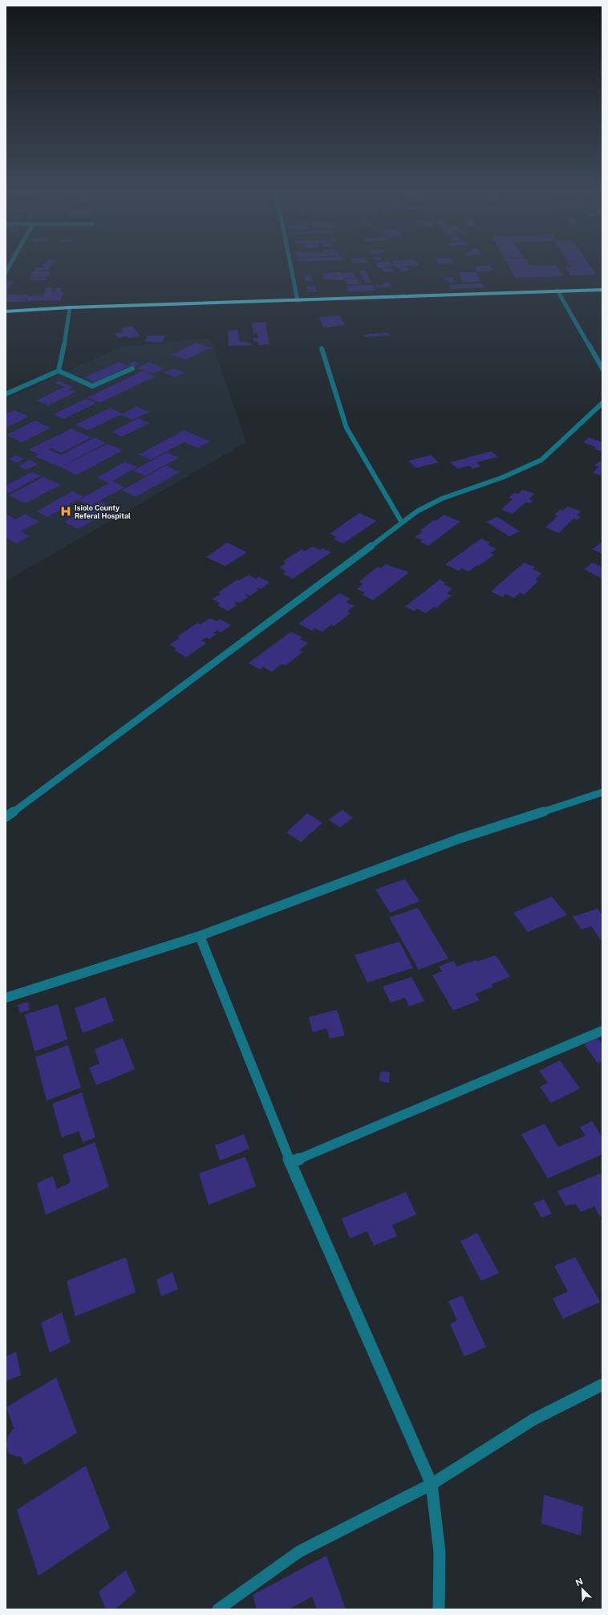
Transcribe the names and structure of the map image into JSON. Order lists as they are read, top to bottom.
{
  "places": {
    "hospital": ["Isiolo County Referal Hospital"]
  },
  "north": "top left"
}
